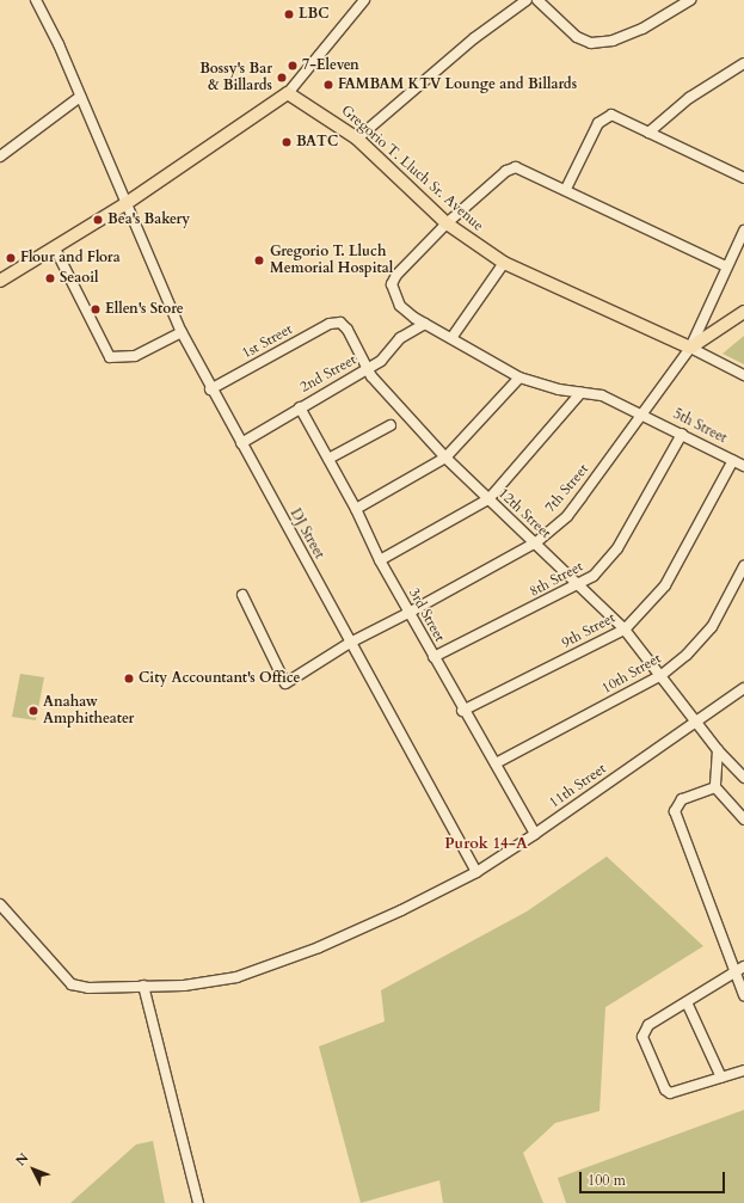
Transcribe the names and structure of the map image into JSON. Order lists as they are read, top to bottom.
{
  "streets": {
    "main road": ["Gregorio T. Lluch Sr. Avenue"],
    "street": [
      "1st Street",
      "2nd Street",
      "5th Street",
      "7th Street",
      "12th Street",
      "DJ Street",
      "8th Street",
      "3rd Street",
      "9th Street",
      "10th Street",
      "11th Street"
    ]
  },
  "crossings": [
    ["Gregorio T. Lluch Sr. Avenue", "5th Street"],
    ["Gregorio T. Lluch Sr. Avenue", "7th Street"],
    ["1st Street", "12th Street"],
    ["1st Street", "DJ Street"],
    ["2nd Street", "5th Street"],
    ["2nd Street", "12th Street"],
    ["2nd Street", "DJ Street"],
    ["2nd Street", "3rd Street"],
    ["5th Street", "7th Street"],
    ["5th Street", "8th Street"],
    ["5th Street", "9th Street"],
    ["7th Street", "12th Street"],
    ["7th Street", "DJ Street"],
    ["7th Street", "3rd Street"],
    ["12th Street", "8th Street"],
    ["12th Street", "9th Street"],
    ["12th Street", "10th Street"],
    ["12th Street", "11th Street"],
    ["DJ Street", "11th Street"],
    ["8th Street", "3rd Street"],
    ["3rd Street", "9th Street"],
    ["3rd Street", "10th Street"],
    ["3rd Street", "11th Street"]
  ],
  "districts": ["Purok 14-A"],
  "places": [
    "LBC",
    "7-Eleven",
    "Bossy's Bar & Billards",
    "FAMBAM KTV Lounge and Billards",
    "BATC",
    "Bea's Bakery",
    "Flour and Flora",
    "Gregorio T. Lluch Memorial Hospital",
    "Seaoil",
    "Ellen's Store",
    "City Accountant's Office",
    "Anahaw Amphitheater"
  ],
  "scale_bar": "100 m",
  "north": "top left"
}
